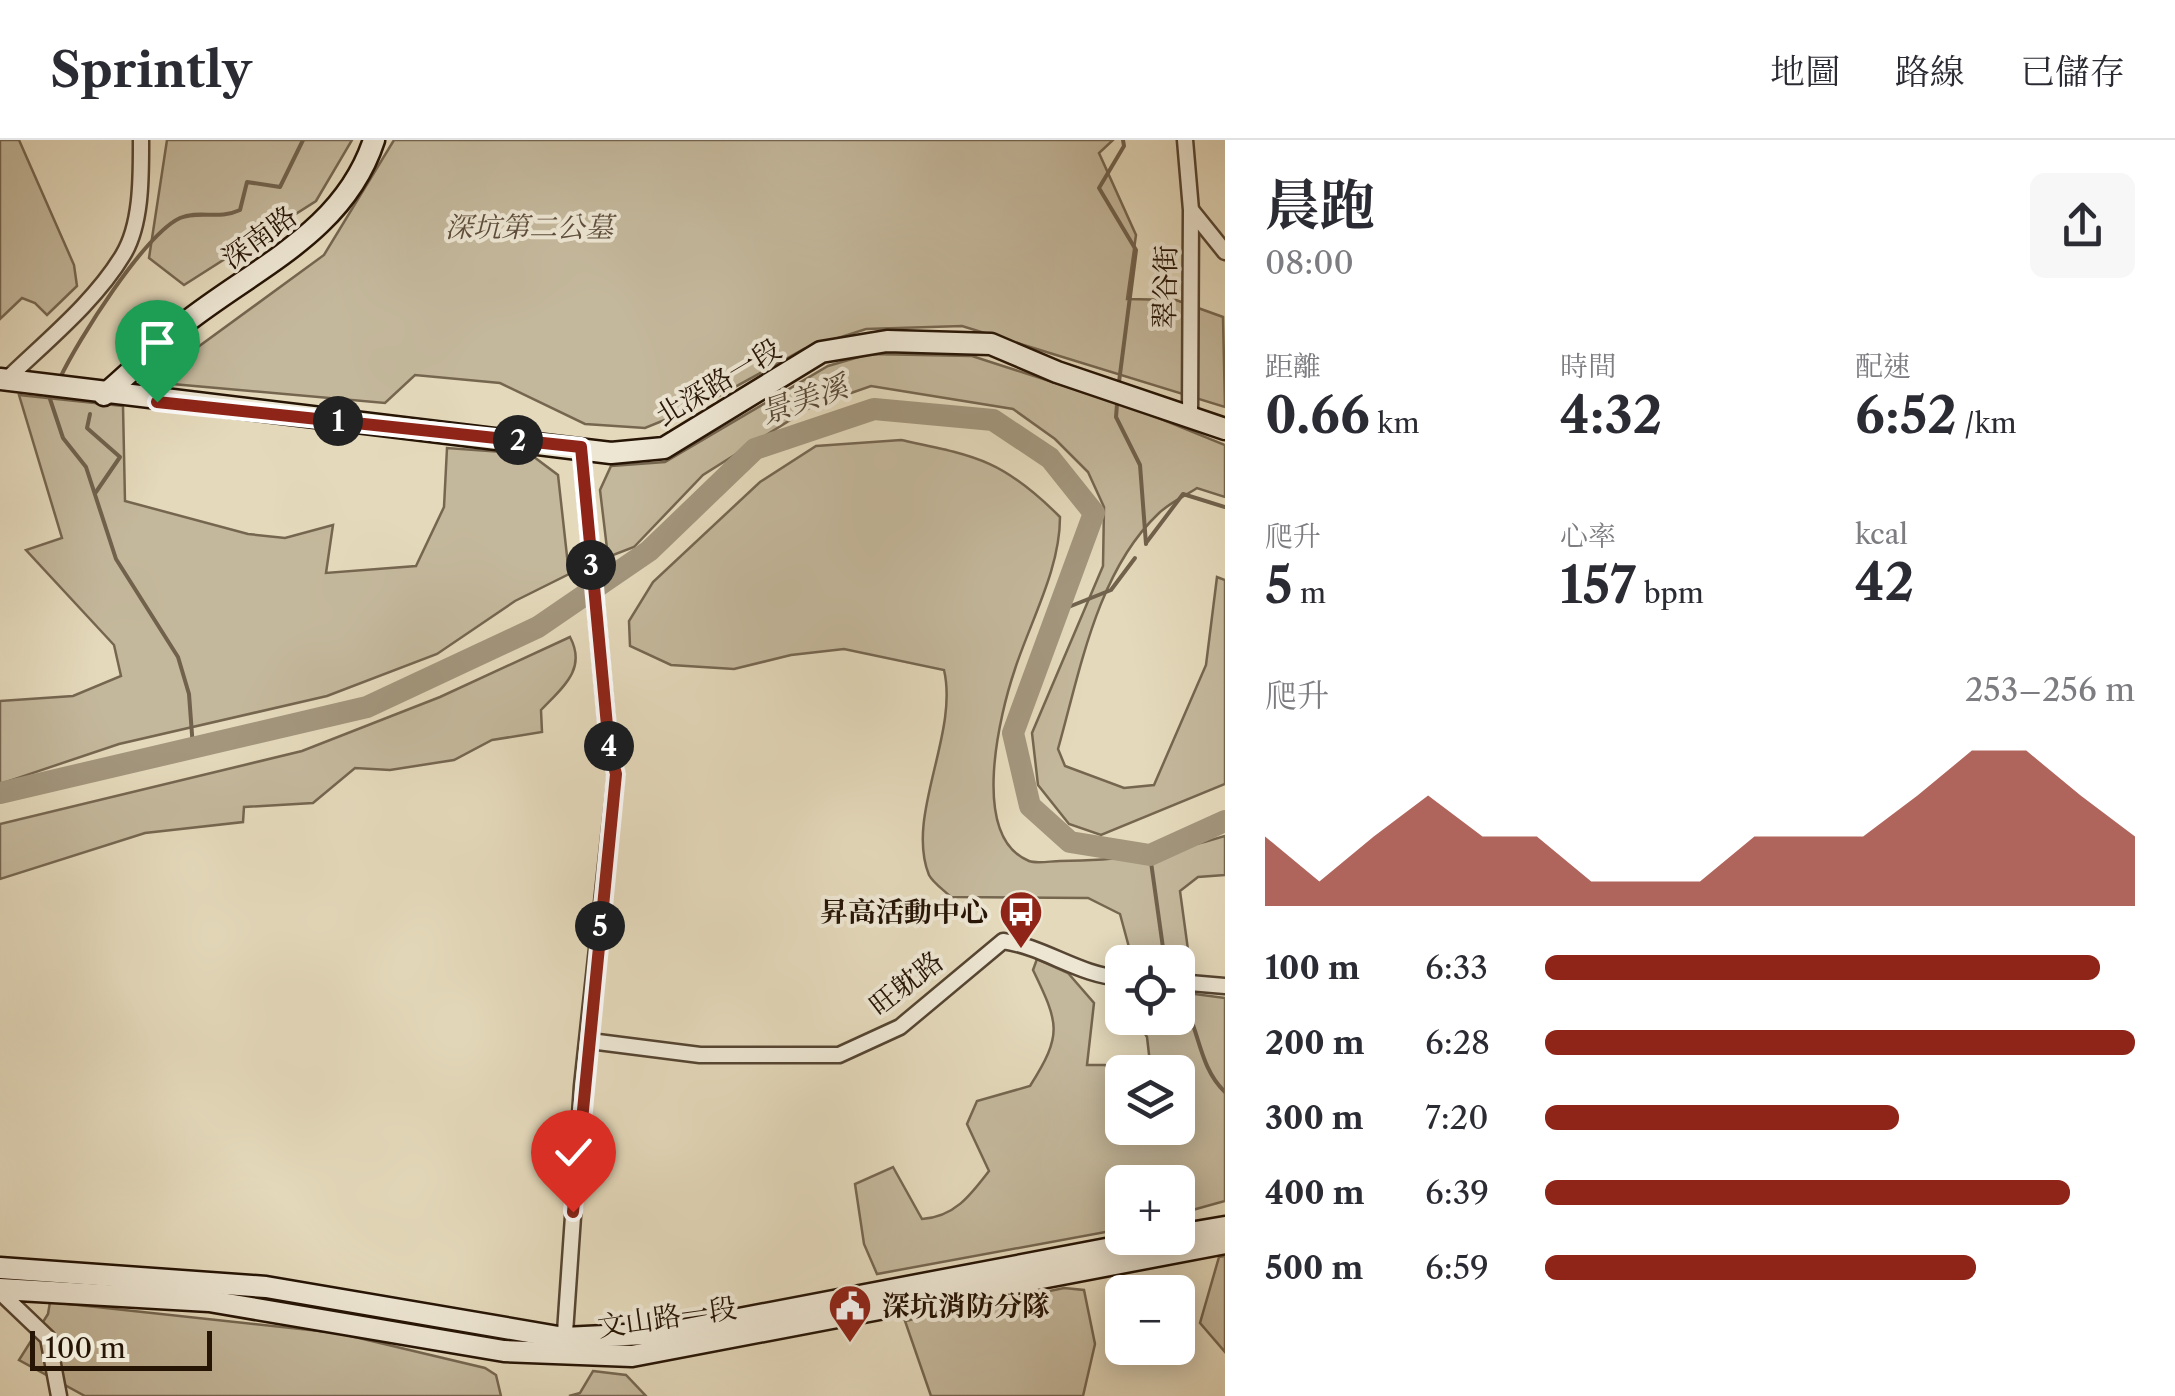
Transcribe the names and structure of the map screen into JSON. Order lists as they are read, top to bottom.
{
  "streets": {
    "main road": ["深南路", "北深路一段", "文山路一段"],
    "street": ["翠谷街", "旺躭路"]
  },
  "crossings": [
    ["深南路", "北深路一段"],
    ["翠谷街", "北深路一段"]
  ],
  "water": ["景美溪"],
  "parks": ["深坑第二公墓"],
  "places": {
    "bus stop": ["昇高活動中心"],
    "public building": ["深坑消防分隊"]
  },
  "scale_bar": "100 m",
  "page": {
    "header": "Sprintly",
    "nav": ["地圖", "路線", "已儲存"],
    "heading": ["晨跑", "08:00"],
    "stats": [
      ["距離", "0.66 km"],
      ["時間", "4:32"],
      ["配速", "6:52 /km"],
      ["爬升", "5 m"],
      ["心率", "157 bpm"],
      ["kcal", "42"]
    ],
    "pins": [
      "1",
      "2",
      "3",
      "4",
      "5"
    ],
    "chart": ["爬升", "253–256 m"],
    "list": [
      {
        "name": "100 m",
        "note": "6:33"
      },
      {
        "name": "200 m",
        "note": "6:28"
      },
      {
        "name": "300 m",
        "note": "7:20"
      },
      {
        "name": "400 m",
        "note": "6:39"
      },
      {
        "name": "500 m",
        "note": "6:59"
      }
    ],
    "map_buttons": ["+", "−"],
    "scale": "100 m"
  }
}
